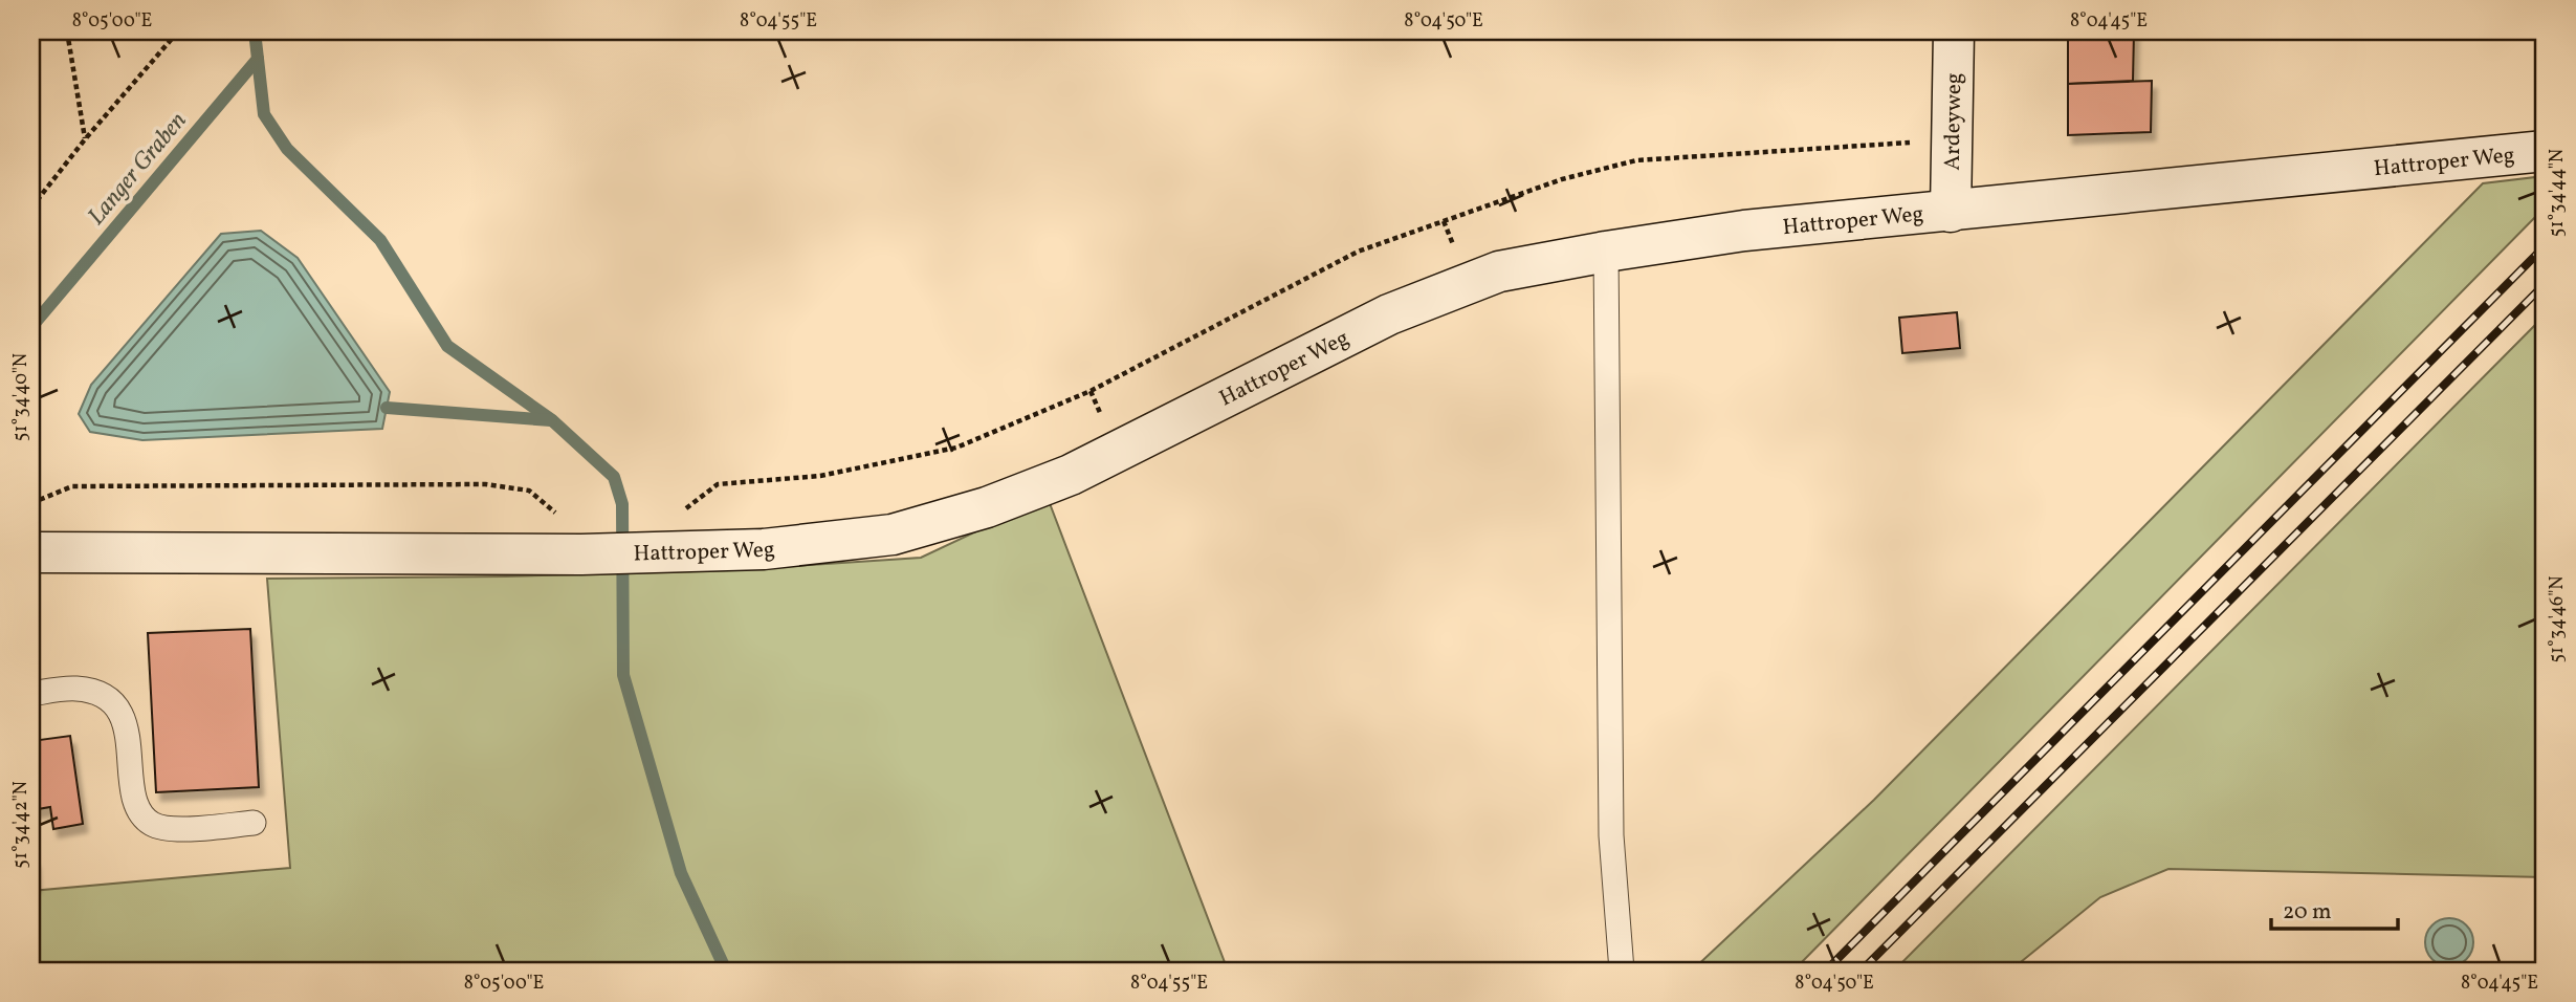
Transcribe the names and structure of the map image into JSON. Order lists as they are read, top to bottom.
{
  "streets": {
    "main road": ["Ardeyweg", "Hattroper Weg"]
  },
  "crossings": [
    ["Ardeyweg", "Hattroper Weg"]
  ],
  "water": ["Langer Graben"],
  "scale_bar": "20 m",
  "coordinates": [
    "8°05'00\"E",
    "8°04'55\"E",
    "8°04'50\"E",
    "8°04'45\"E",
    "51°34'44\"N",
    "51°34'40\"N",
    "51°34'46\"N",
    "51°34'42\"N"
  ]
}
